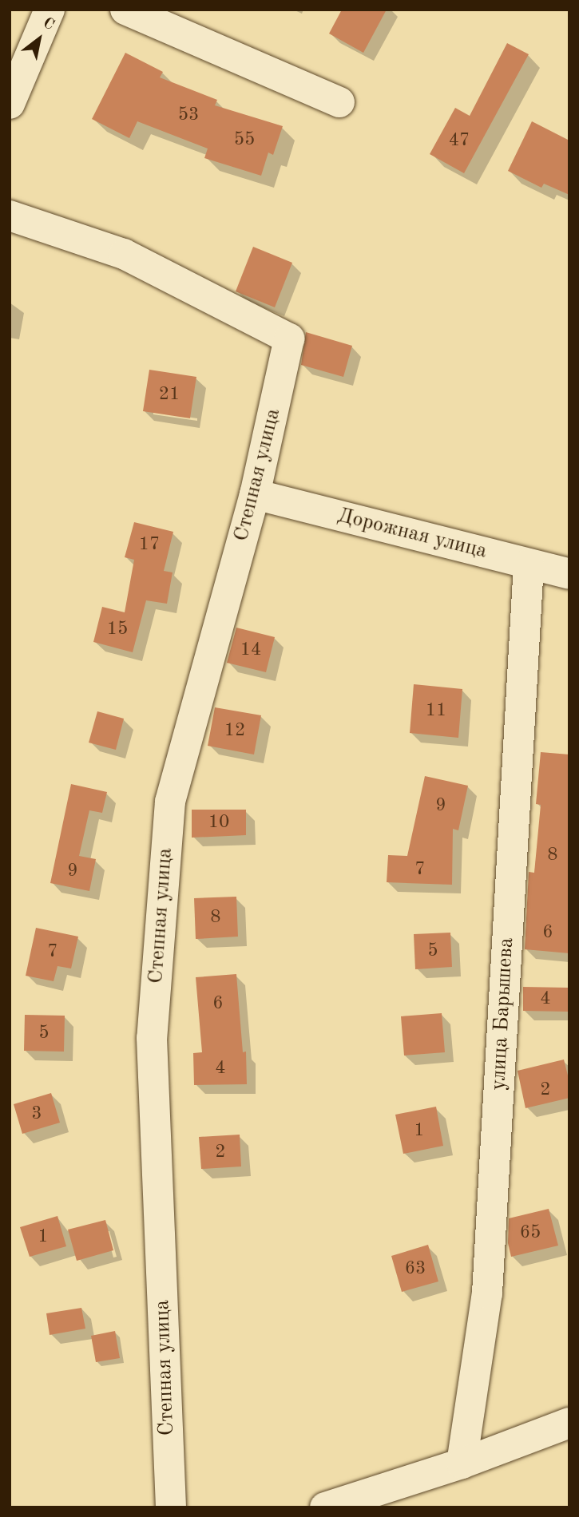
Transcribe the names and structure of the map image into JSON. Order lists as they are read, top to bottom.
{
  "streets": {
    "street": ["Степная улица", "Дорожная улица", "улица Барышева"]
  },
  "crossings": [
    ["Степная улица", "Дорожная улица"],
    ["Дорожная улица", "улица Барышева"]
  ],
  "house_numbers": [
    "53",
    "55",
    "47",
    "21",
    "17",
    "15",
    "14",
    "11",
    "12",
    "9",
    "10",
    "8",
    "7",
    "9",
    "8",
    "6",
    "5",
    "7",
    "4",
    "6",
    "5",
    "4",
    "2",
    "3",
    "1",
    "2",
    "65",
    "1",
    "63"
  ],
  "north": "top right"
}
